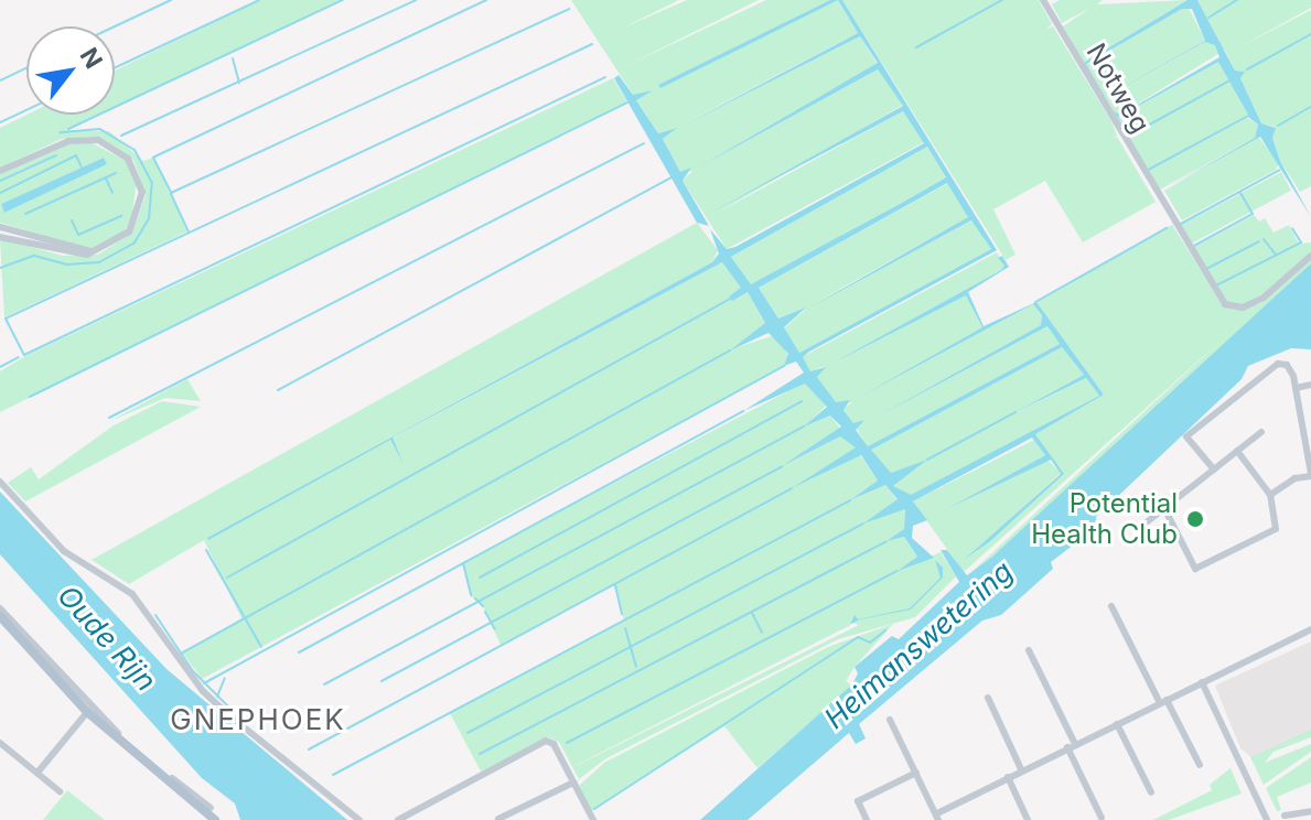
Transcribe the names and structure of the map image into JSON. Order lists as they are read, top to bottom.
{
  "streets": {
    "street": ["Notweg"]
  },
  "districts": ["GNEPHOEK"],
  "water": ["Oude Rijn", "Heimanswetering"],
  "places": ["Potential Health Club"],
  "north": "top right"
}
